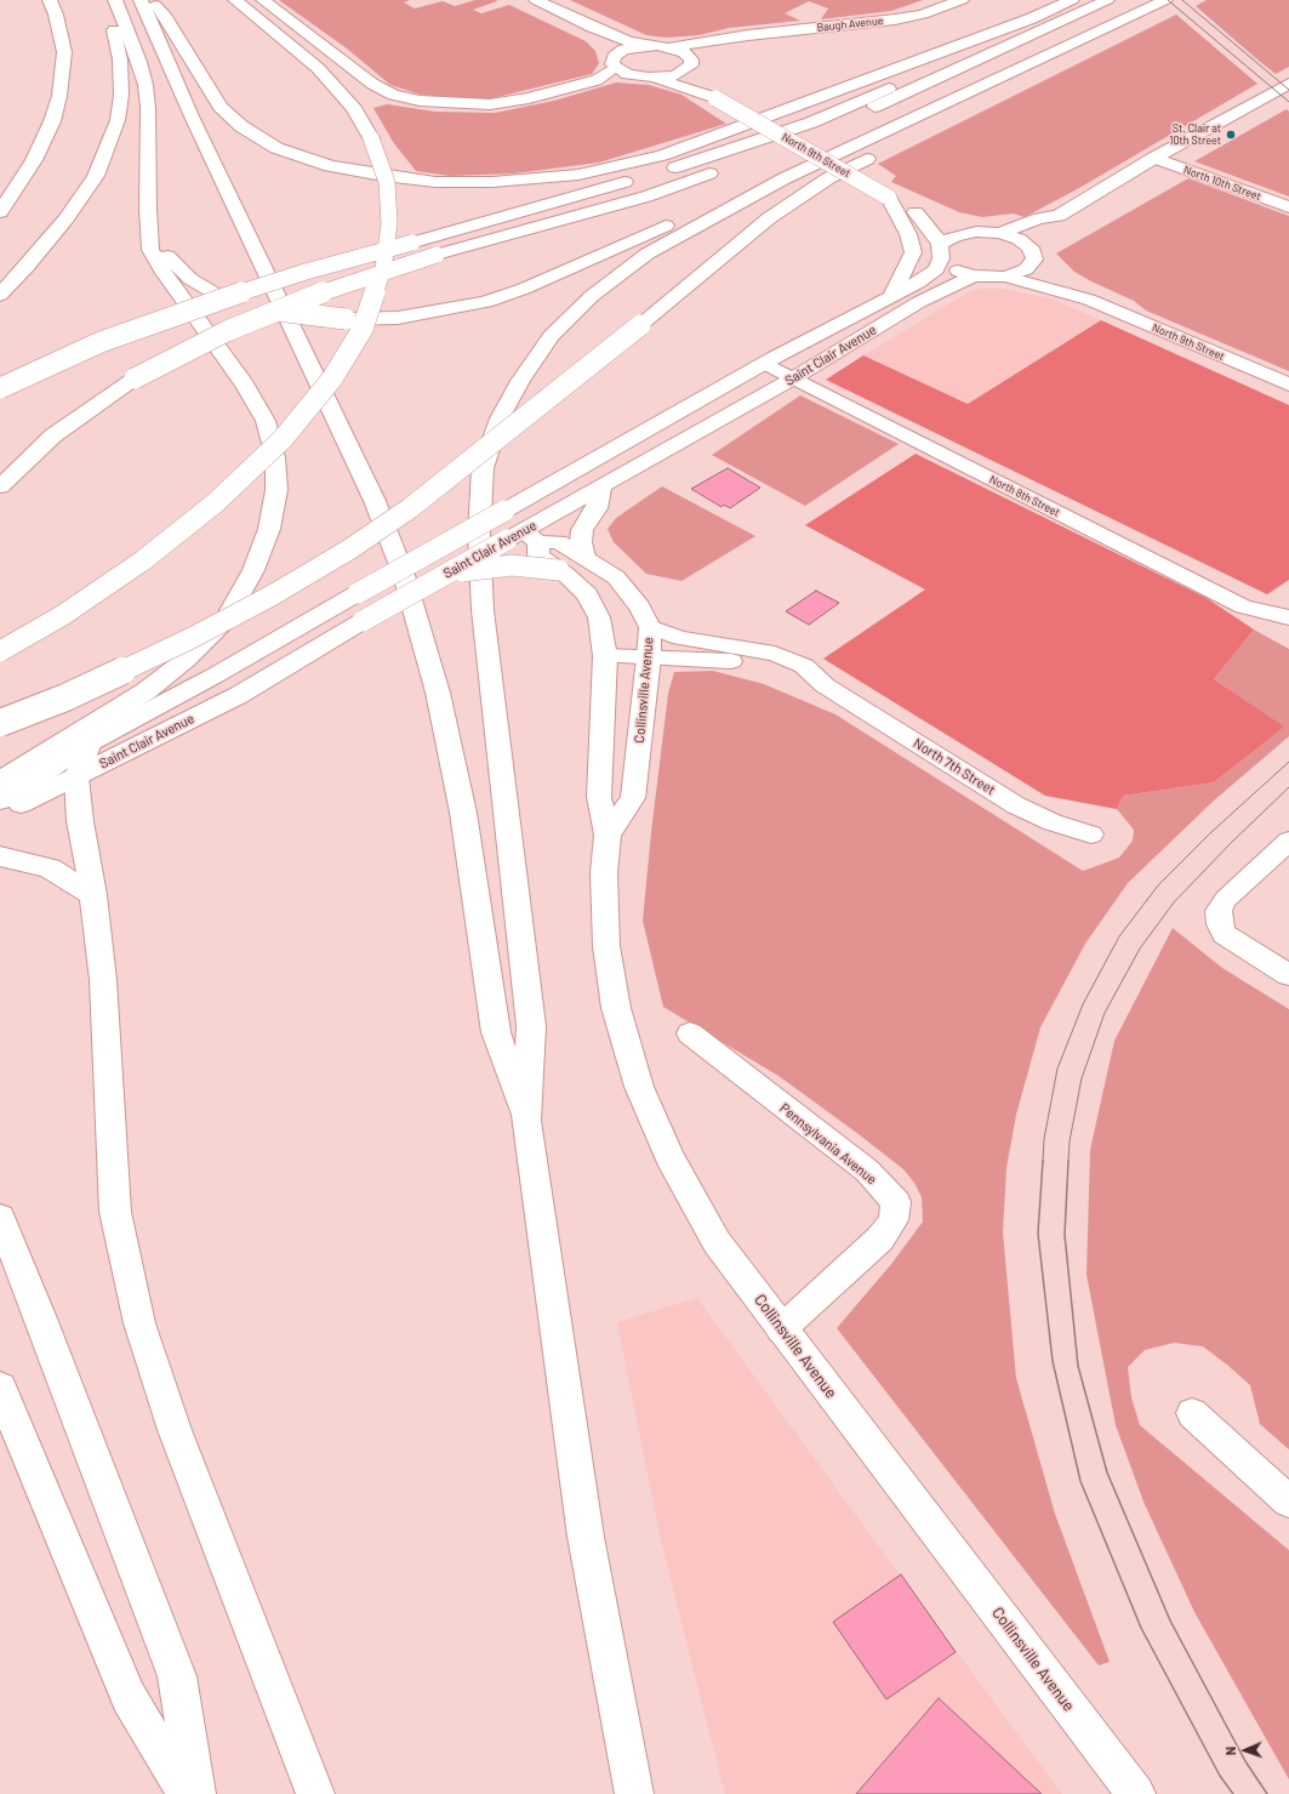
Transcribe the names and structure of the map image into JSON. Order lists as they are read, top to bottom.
{
  "streets": {
    "main road": [
      "Baugh Avenue",
      "North 9th Street",
      "Saint Clair Avenue",
      "Collinsville Avenue"
    ],
    "street": [
      "North 10th Street",
      "North 8th Street",
      "North 7th Street",
      "Pennsylvania Avenue"
    ]
  },
  "crossings": [
    ["Baugh Avenue", "North 9th Street"],
    ["North 9th Street", "Saint Clair Avenue"],
    ["Saint Clair Avenue", "North 8th Street"],
    ["Saint Clair Avenue", "Collinsville Avenue"],
    ["Collinsville Avenue", "North 7th Street"],
    ["Collinsville Avenue", "Pennsylvania Avenue"]
  ],
  "places": ["St. Clair at 10th Street"],
  "north": "left"
}
